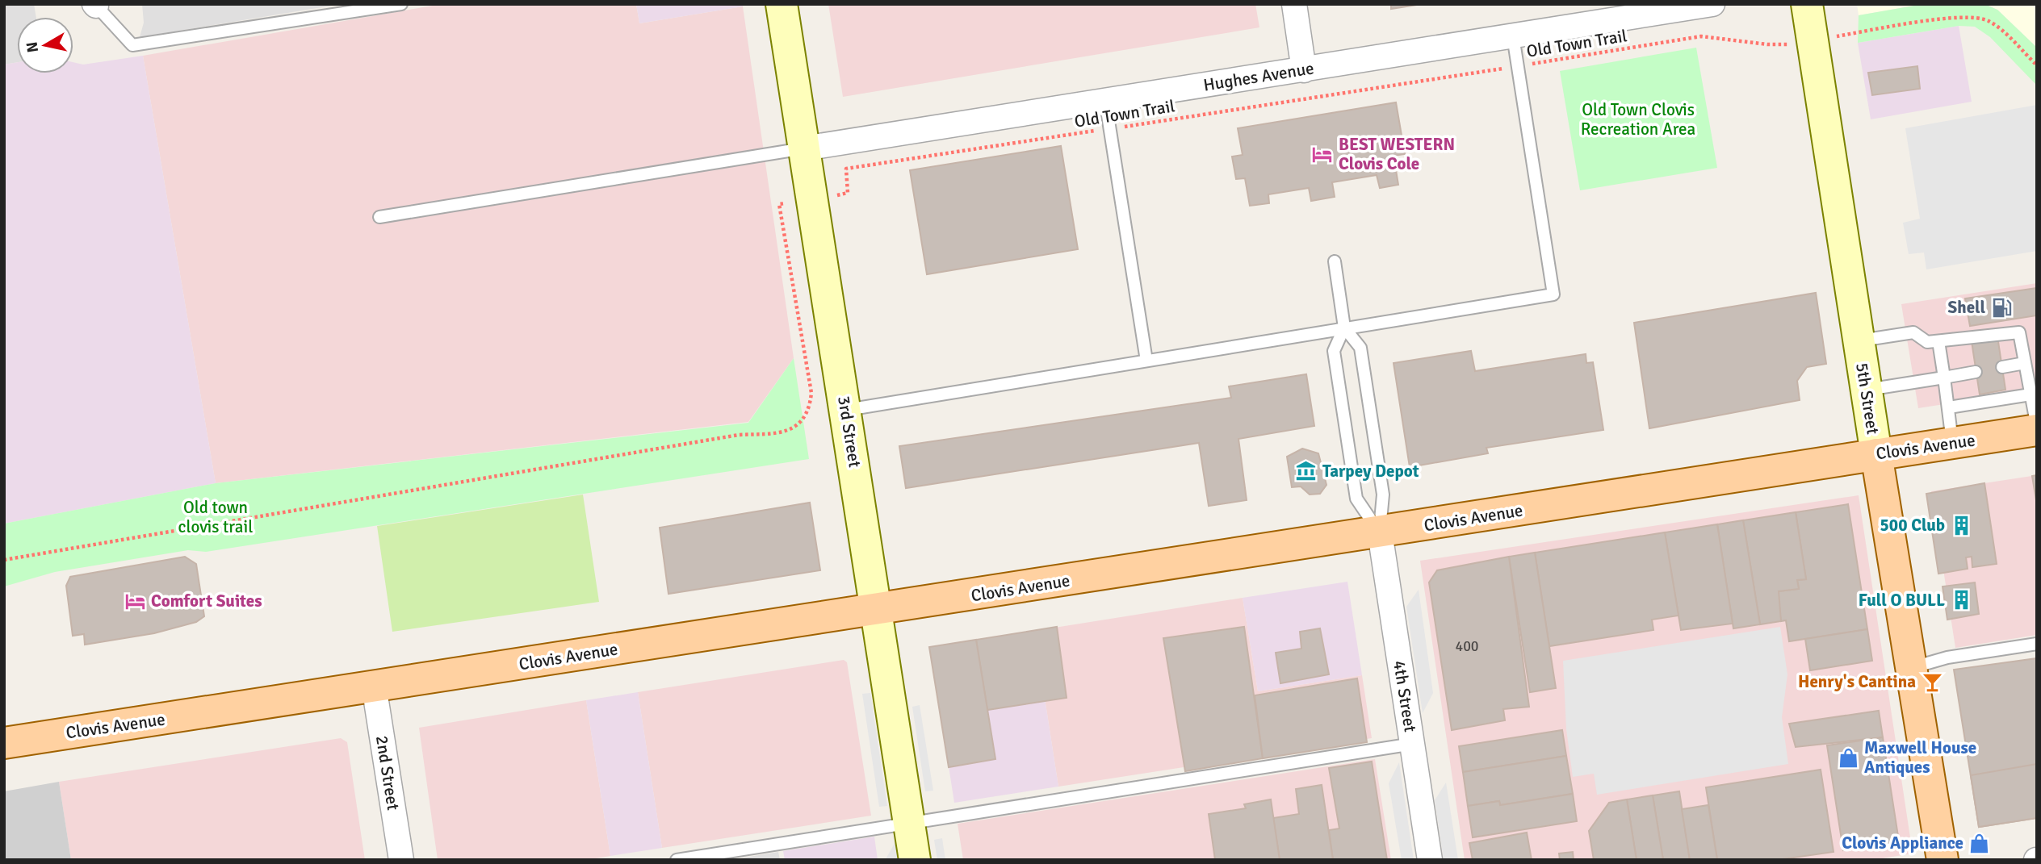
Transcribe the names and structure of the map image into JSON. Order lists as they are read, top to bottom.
{
  "streets": {
    "main road": ["5th Street", "Clovis Avenue"],
    "street": [
      "Hughes Avenue",
      "3rd Street",
      "4th Street",
      "2nd Street"
    ],
    "path": ["Old Town Trail"]
  },
  "crossings": [
    ["Old Town Trail", "5th Street"],
    ["Old Town Trail", "3rd Street"],
    ["Hughes Avenue", "3rd Street"],
    ["5th Street", "Clovis Avenue"],
    ["3rd Street", "Clovis Avenue"],
    ["Clovis Avenue", "4th Street"],
    ["Clovis Avenue", "2nd Street"]
  ],
  "parks": ["Old Town Clovis Recreation Area", "Old town clovis trail"],
  "places": {
    "hotel": ["BEST WESTERN Clovis Cole", "Comfort Suites"],
    "fuel station": ["Shell"],
    "museum": ["Tarpey Depot"],
    "building": ["500 Club", "Full O BULL"],
    "bar": ["Henry's Cantina"],
    "shop": ["Maxwell House Antiques", "Clovis Appliance"]
  },
  "house_numbers": ["400"],
  "north": "left"
}
